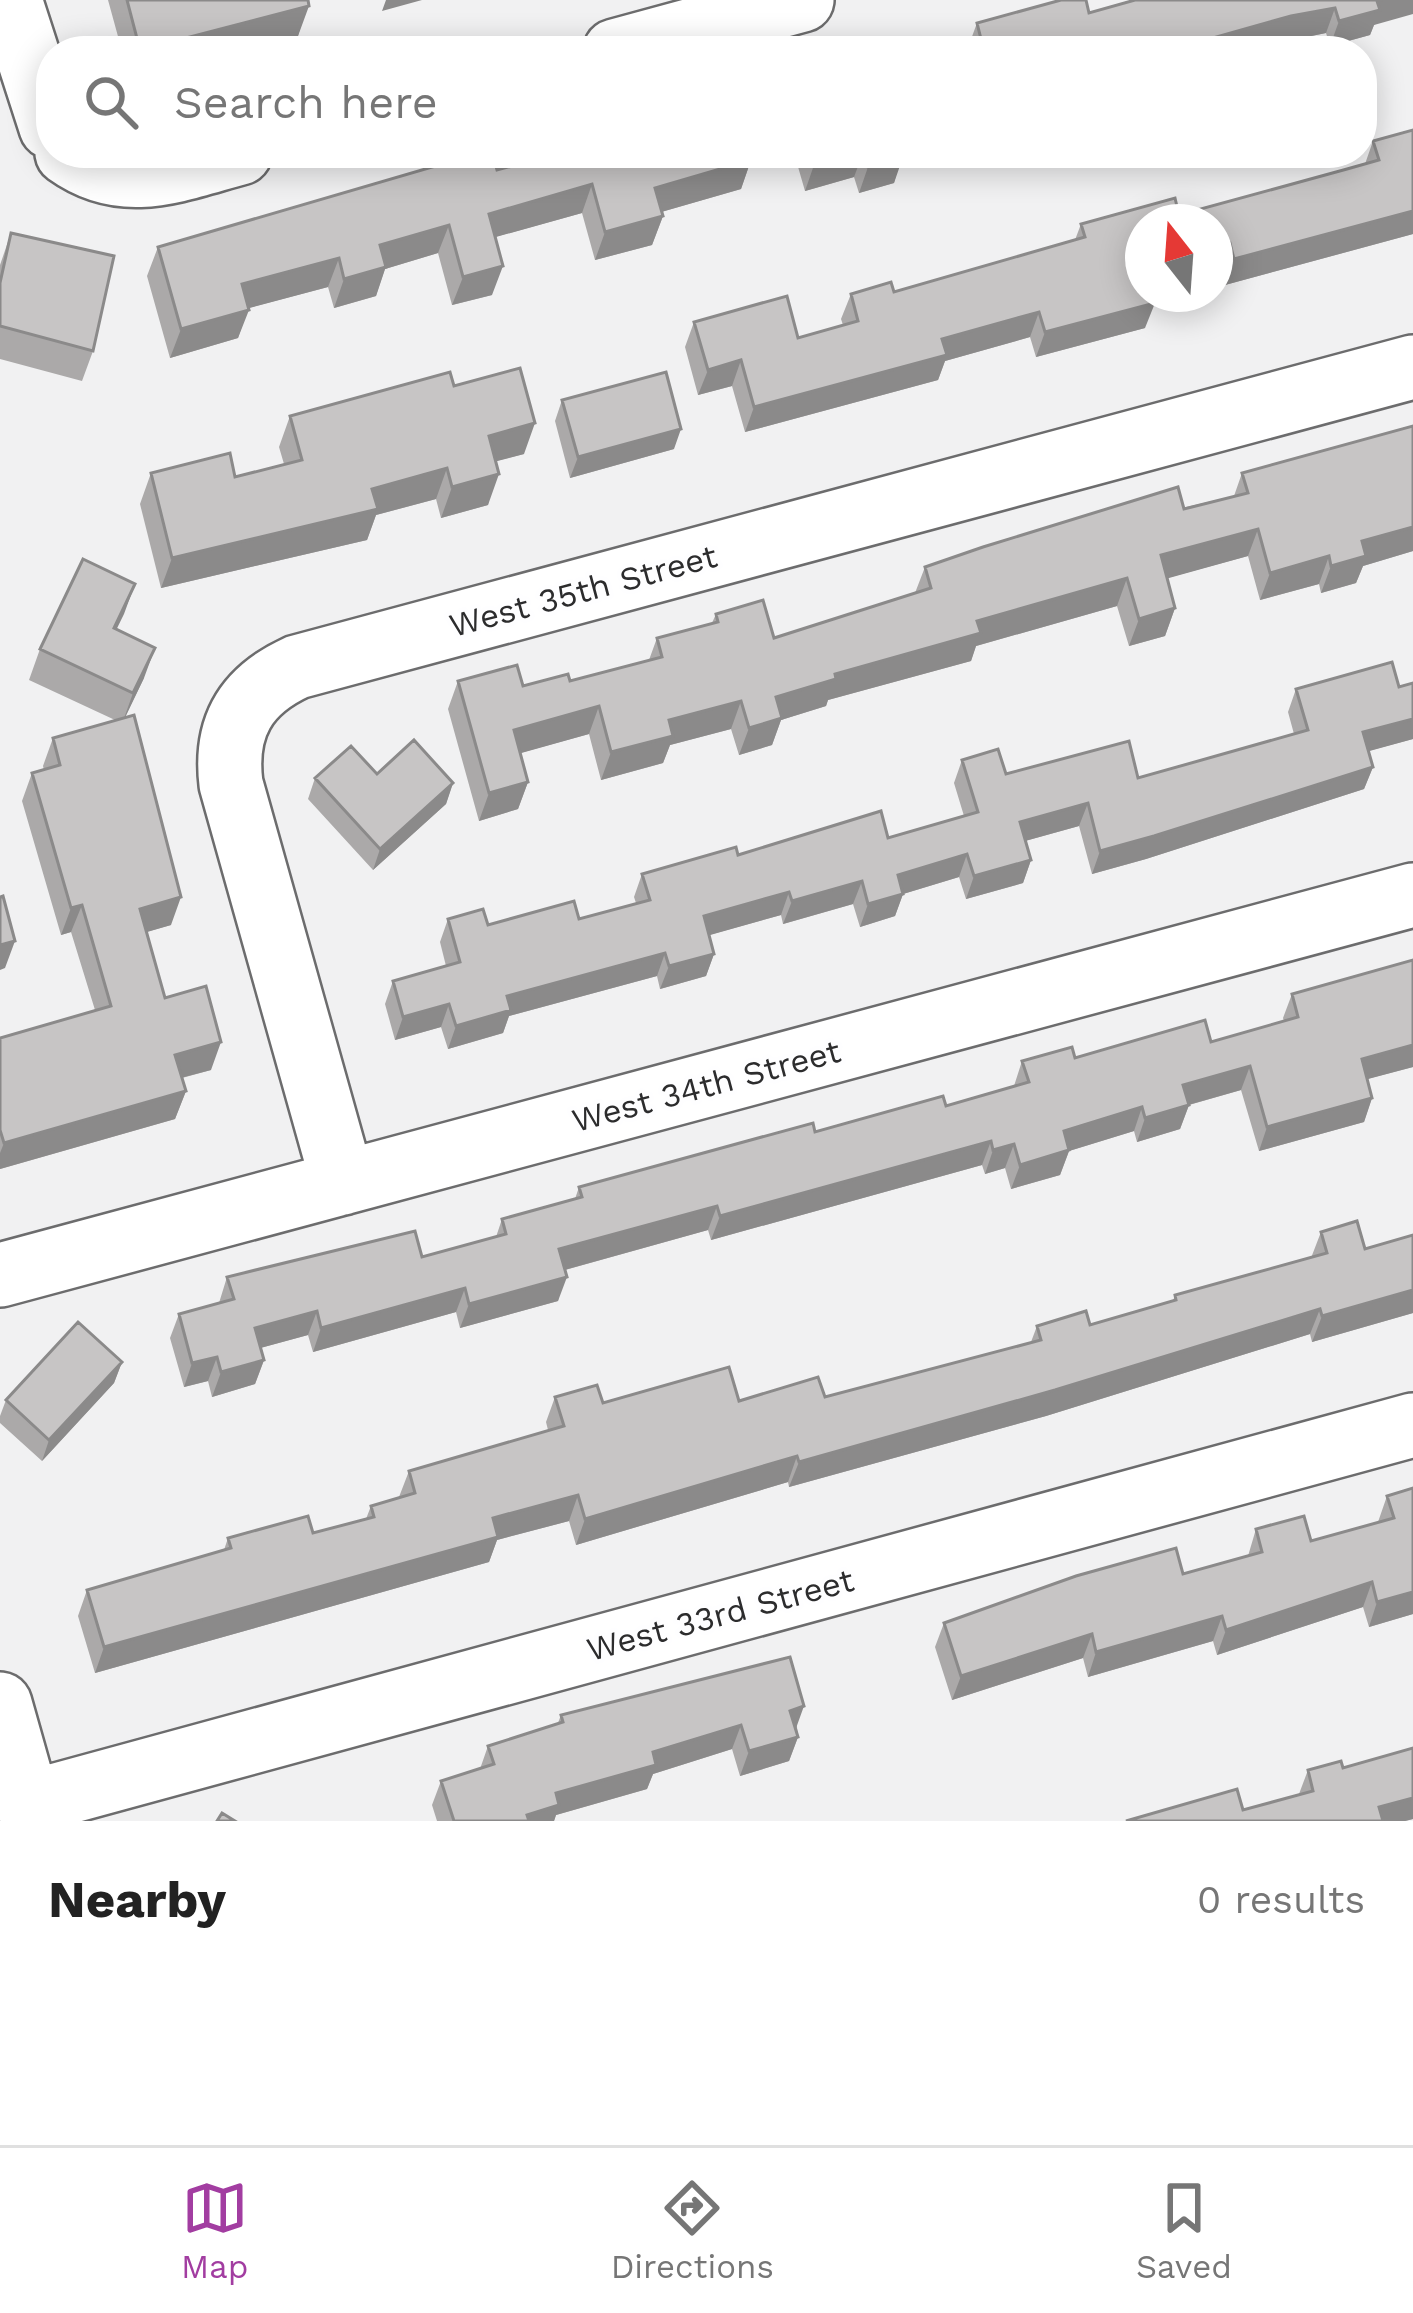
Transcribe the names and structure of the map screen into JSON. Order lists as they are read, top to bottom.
{
  "streets": {
    "street": ["West 35th Street", "West 34th Street", "West 33rd Street"]
  },
  "crossings": [
    ["West 35th Street", "West 34th Street"]
  ],
  "north": "top",
  "page": {
    "search": "Search here",
    "heading": ["Nearby", "0 results"],
    "nav": ["Map", "Directions", "Saved"]
  }
}
